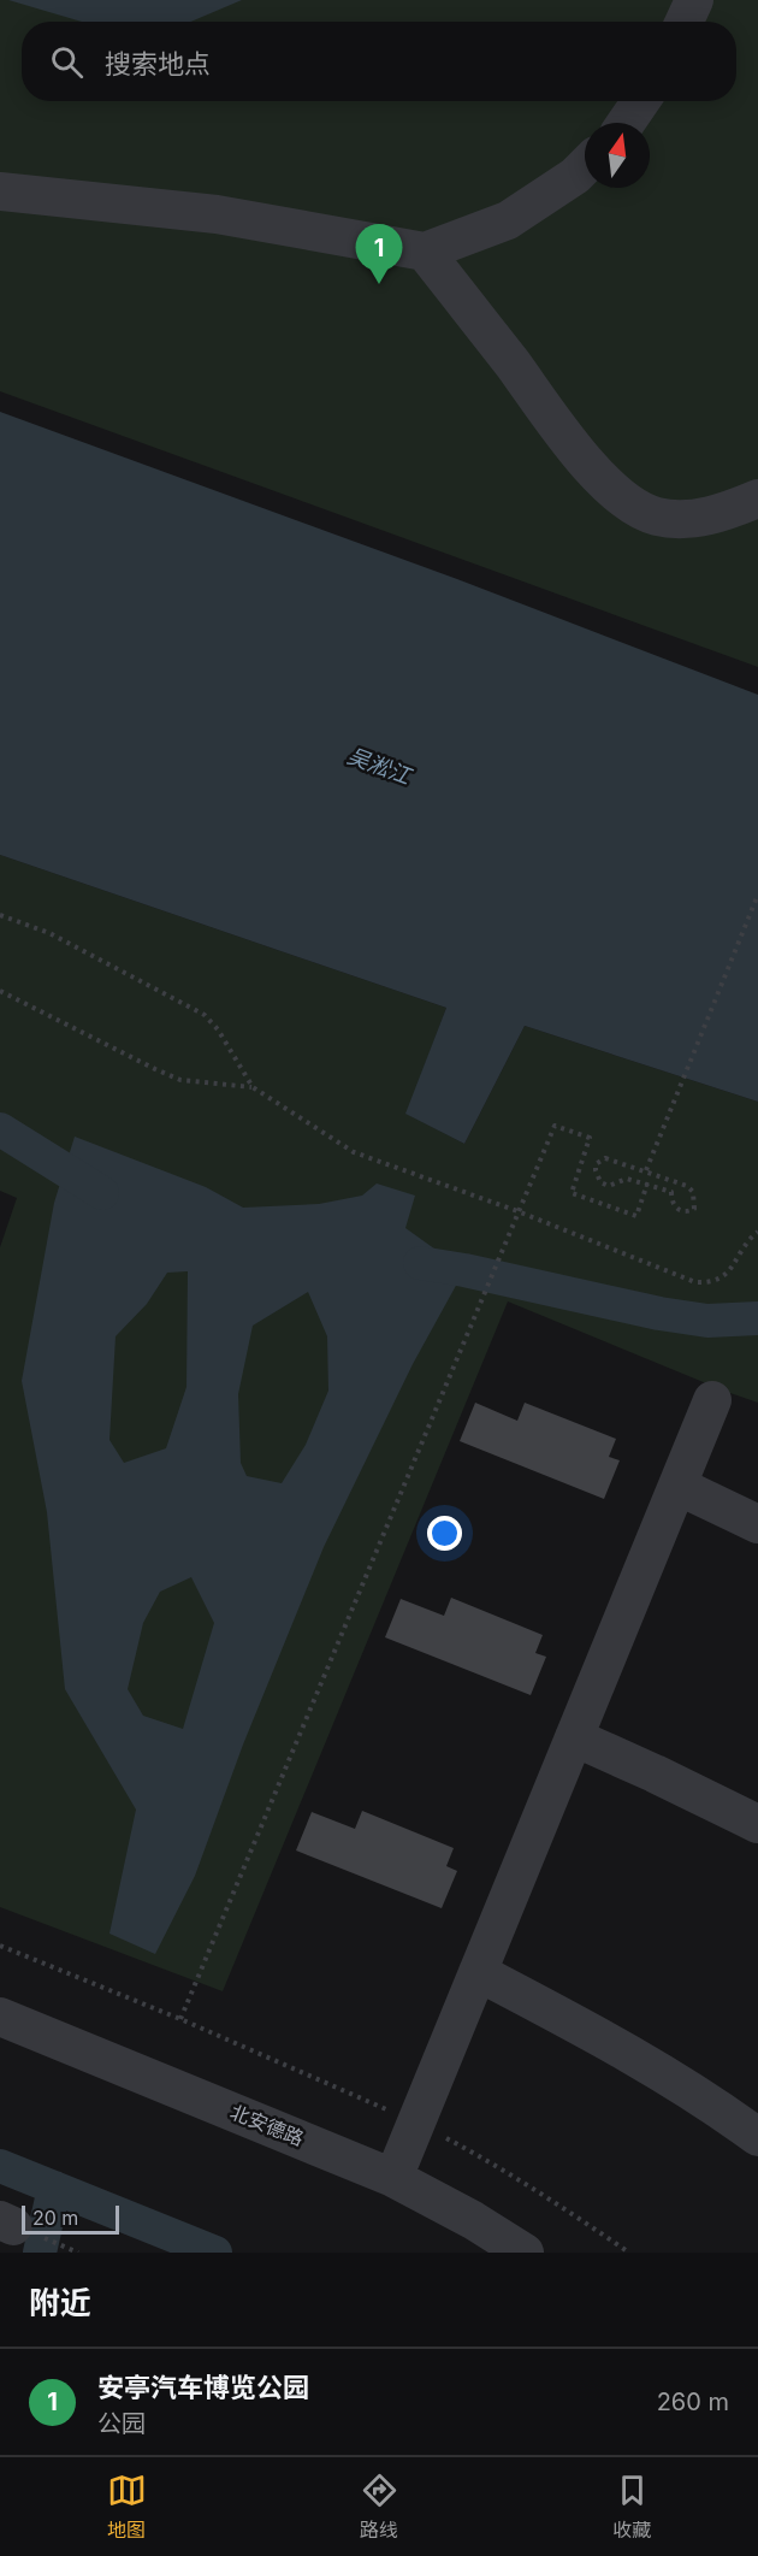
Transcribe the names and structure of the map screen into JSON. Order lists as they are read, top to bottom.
{
  "streets": {
    "street": ["北安德路"]
  },
  "water": ["吴淞江"],
  "scale_bar": "20 m",
  "north": "top",
  "page": {
    "search": "搜索地点",
    "pins": "1",
    "scale": "20 m",
    "heading": "附近",
    "list": [
      {
        "mark": "1",
        "name": "安亭汽车博览公园",
        "note": "公园",
        "value": "260 m"
      }
    ],
    "nav": ["地图", "路线", "收藏"]
  }
}
